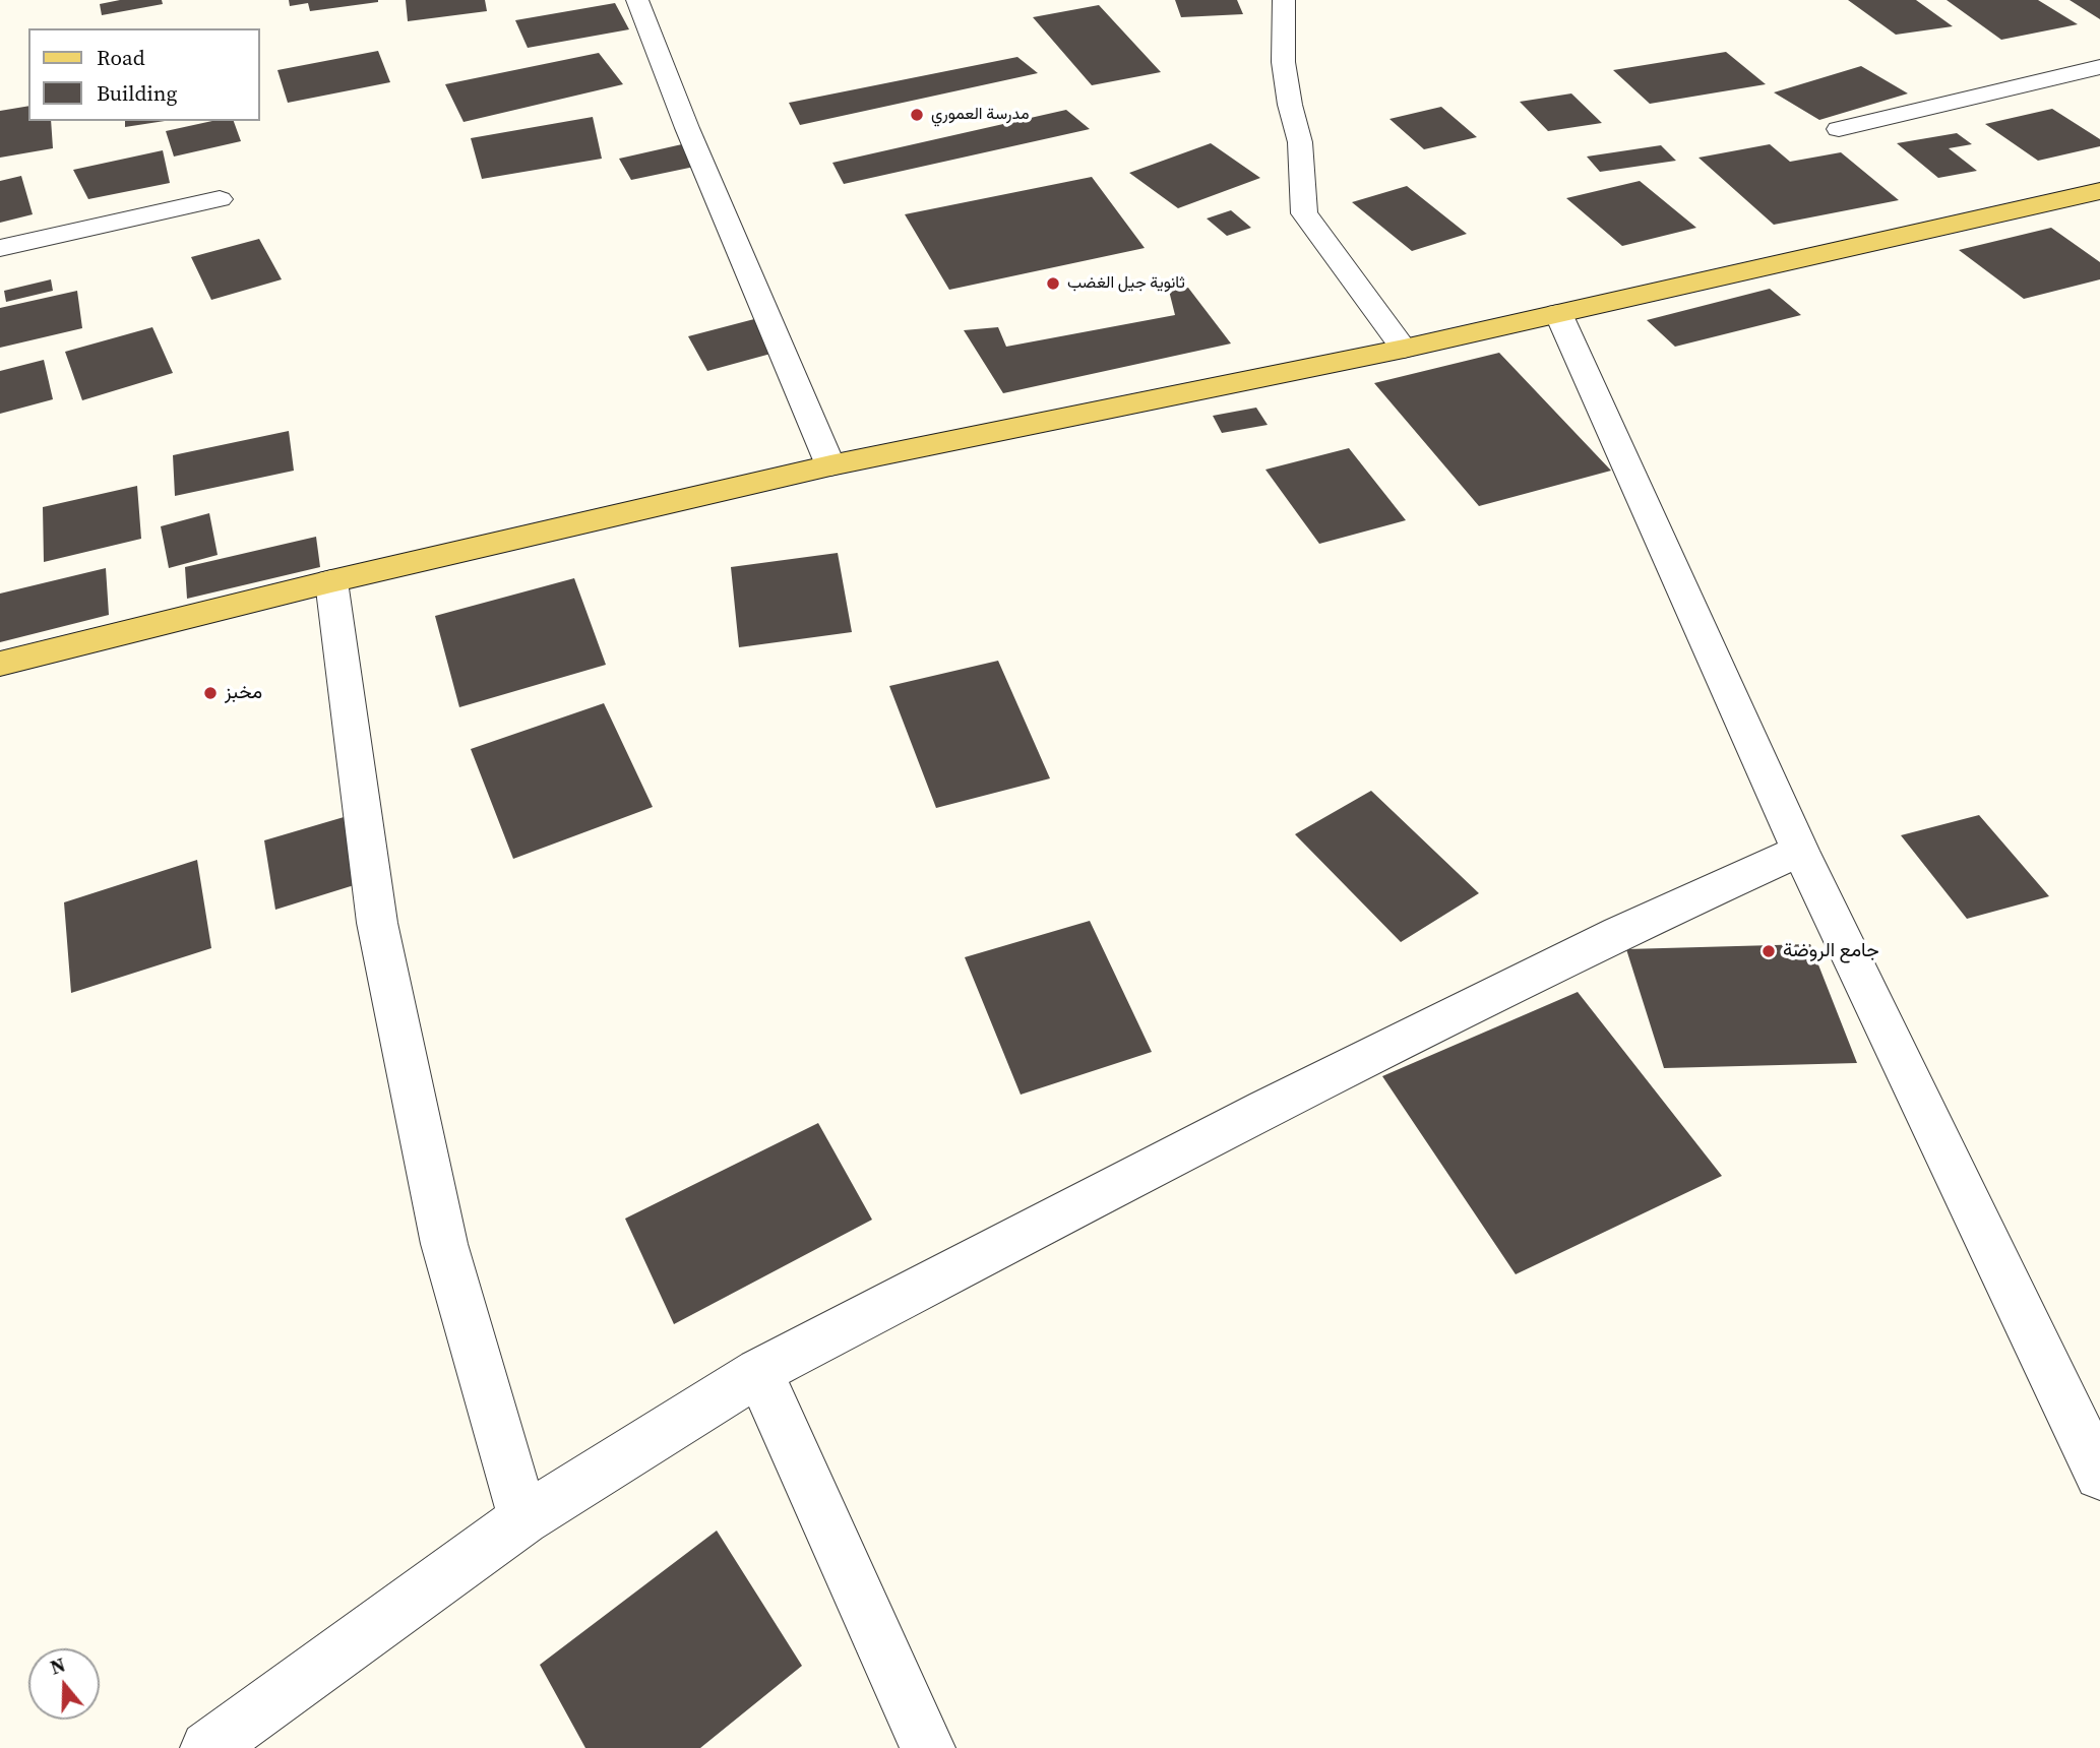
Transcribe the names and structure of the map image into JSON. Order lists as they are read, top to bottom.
{
  "places": [
    "مدرسة العموري",
    "ثانوية جيل الغضب",
    "مخبز",
    "جامع الروضة"
  ],
  "legend": ["Road", "Building"],
  "north": "top"
}
